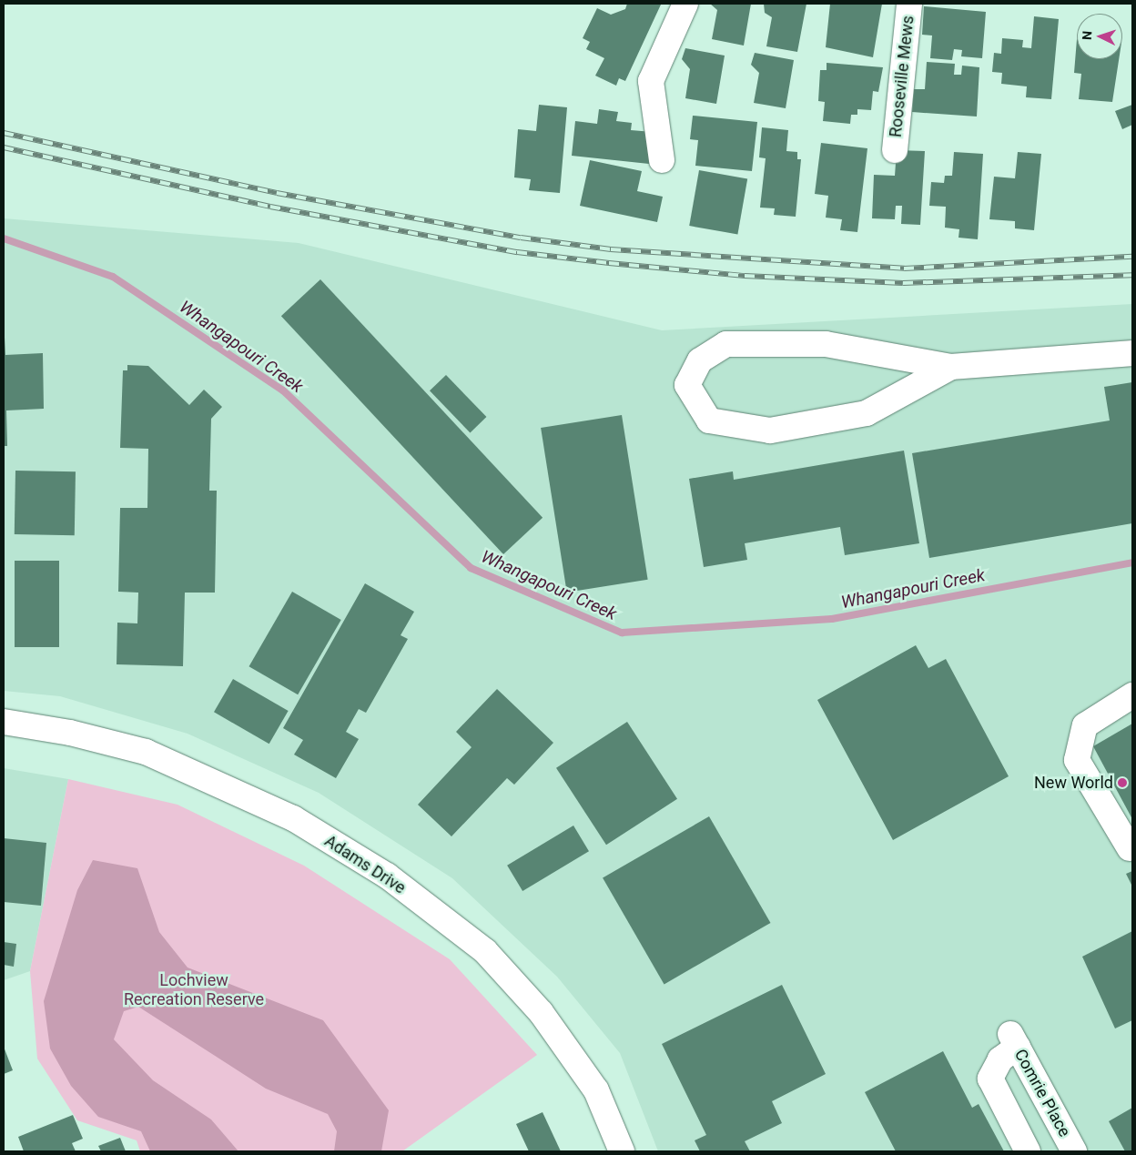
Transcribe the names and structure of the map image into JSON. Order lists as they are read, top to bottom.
{
  "streets": {
    "street": ["Rooseville Mews", "Adams Drive", "Comrie Place"]
  },
  "water": ["Whangapouri Creek"],
  "parks": ["Lochview Recreation Reserve"],
  "places": ["New World"],
  "north": "left"
}
